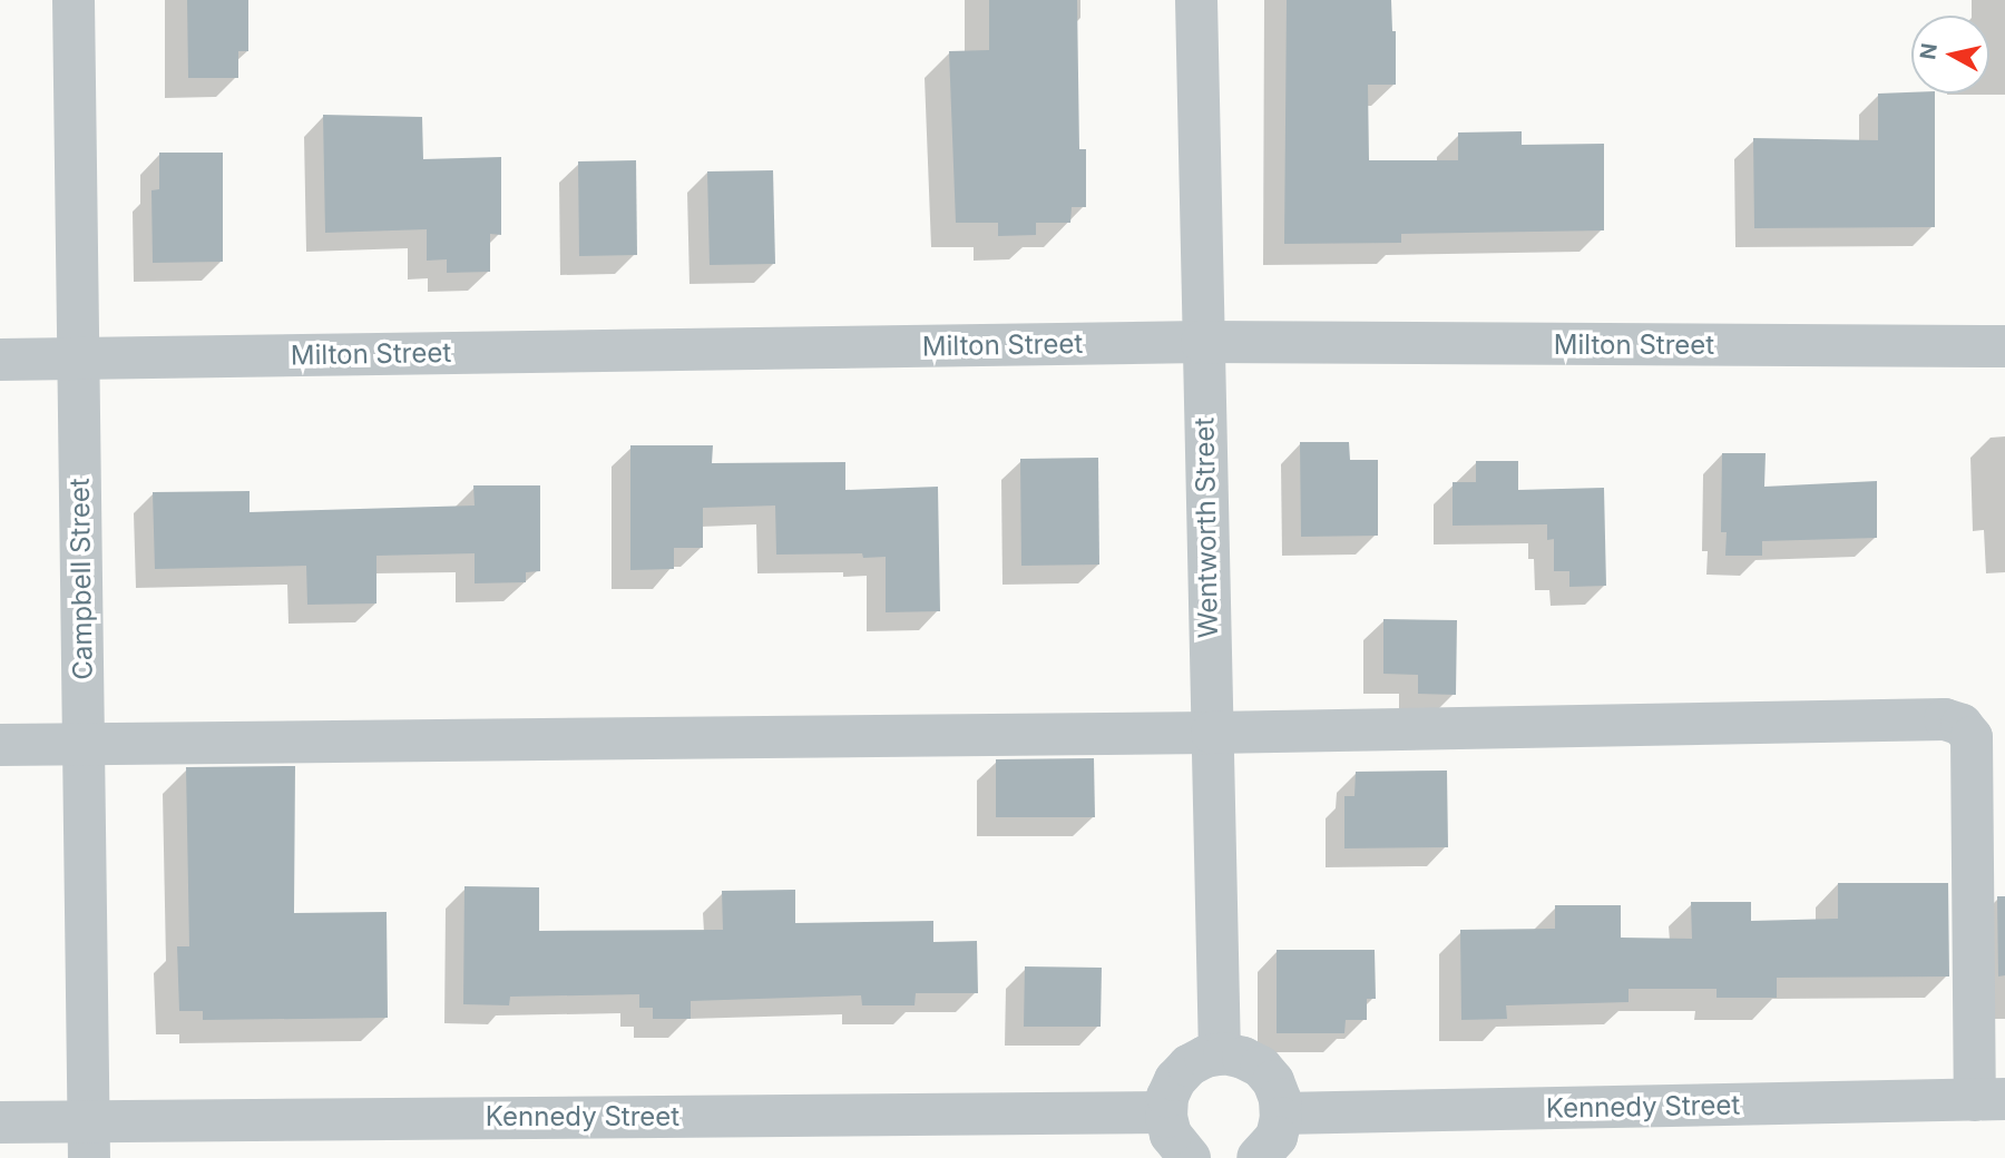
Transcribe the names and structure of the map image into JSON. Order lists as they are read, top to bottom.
{
  "streets": {
    "street": [
      "Milton Street",
      "Wentworth Street",
      "Campbell Street",
      "Kennedy Street"
    ]
  },
  "crossings": [
    ["Milton Street", "Wentworth Street"],
    ["Milton Street", "Campbell Street"],
    ["Campbell Street", "Kennedy Street"]
  ],
  "north": "left"
}
